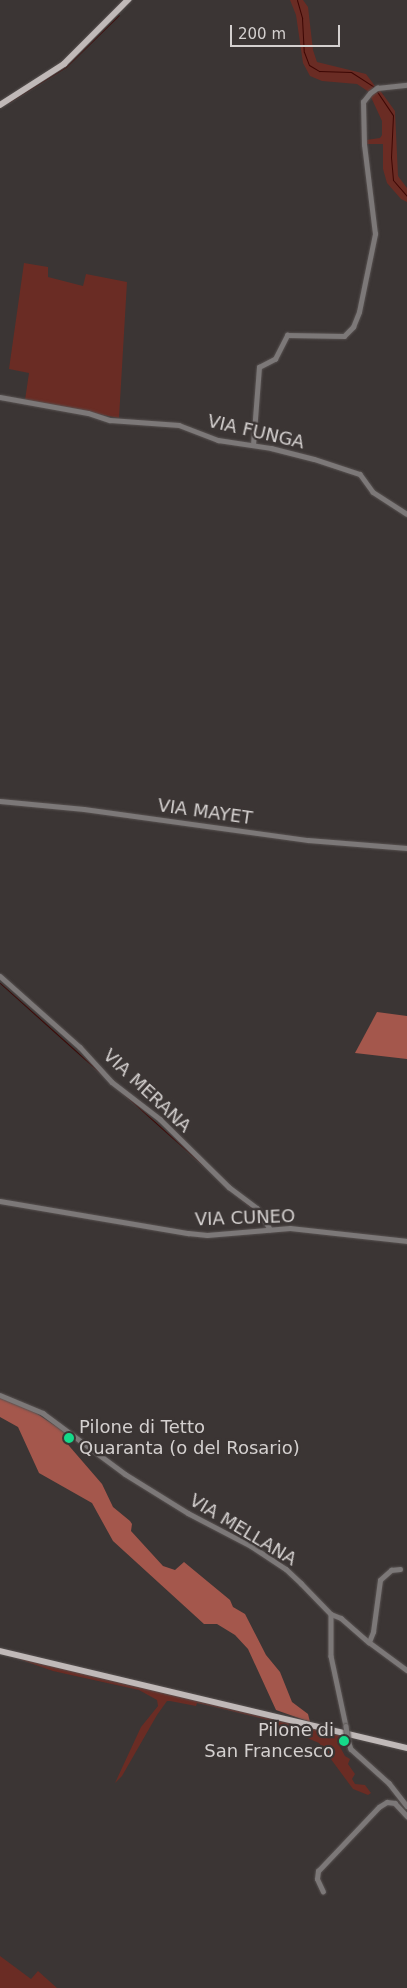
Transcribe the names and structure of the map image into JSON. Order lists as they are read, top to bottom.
{
  "streets": {
    "street": [
      "VIA FUNGA",
      "VIA MAYET",
      "VIA MERANA",
      "VIA CUNEO",
      "VIA MELLANA"
    ]
  },
  "crossings": [
    ["VIA MERANA", "VIA CUNEO"]
  ],
  "places": ["Pilone di Tetto Quaranta (o del Rosario)", "Pilone di San Francesco"],
  "scale_bar": "200 m"
}
